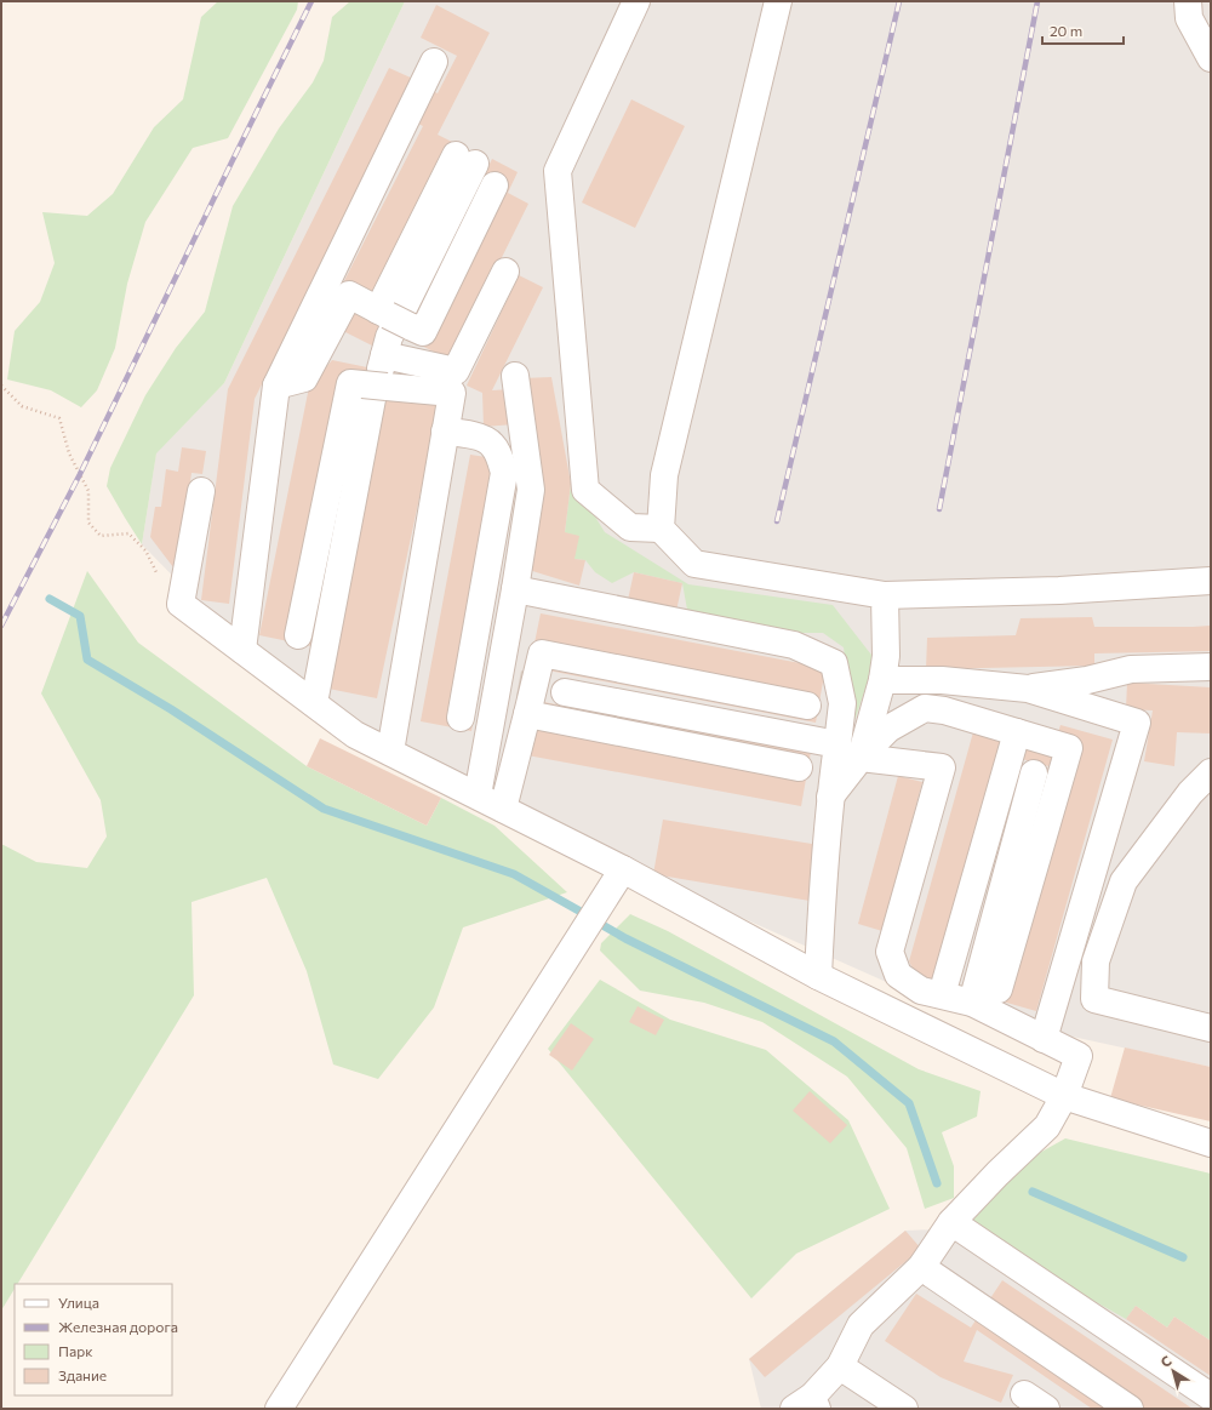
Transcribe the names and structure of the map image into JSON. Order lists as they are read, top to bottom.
{
  "legend": [
    "Улица",
    "Железная дорога",
    "Парк",
    "Здание"
  ],
  "scale_bar": "20 m",
  "north": "top left"
}
